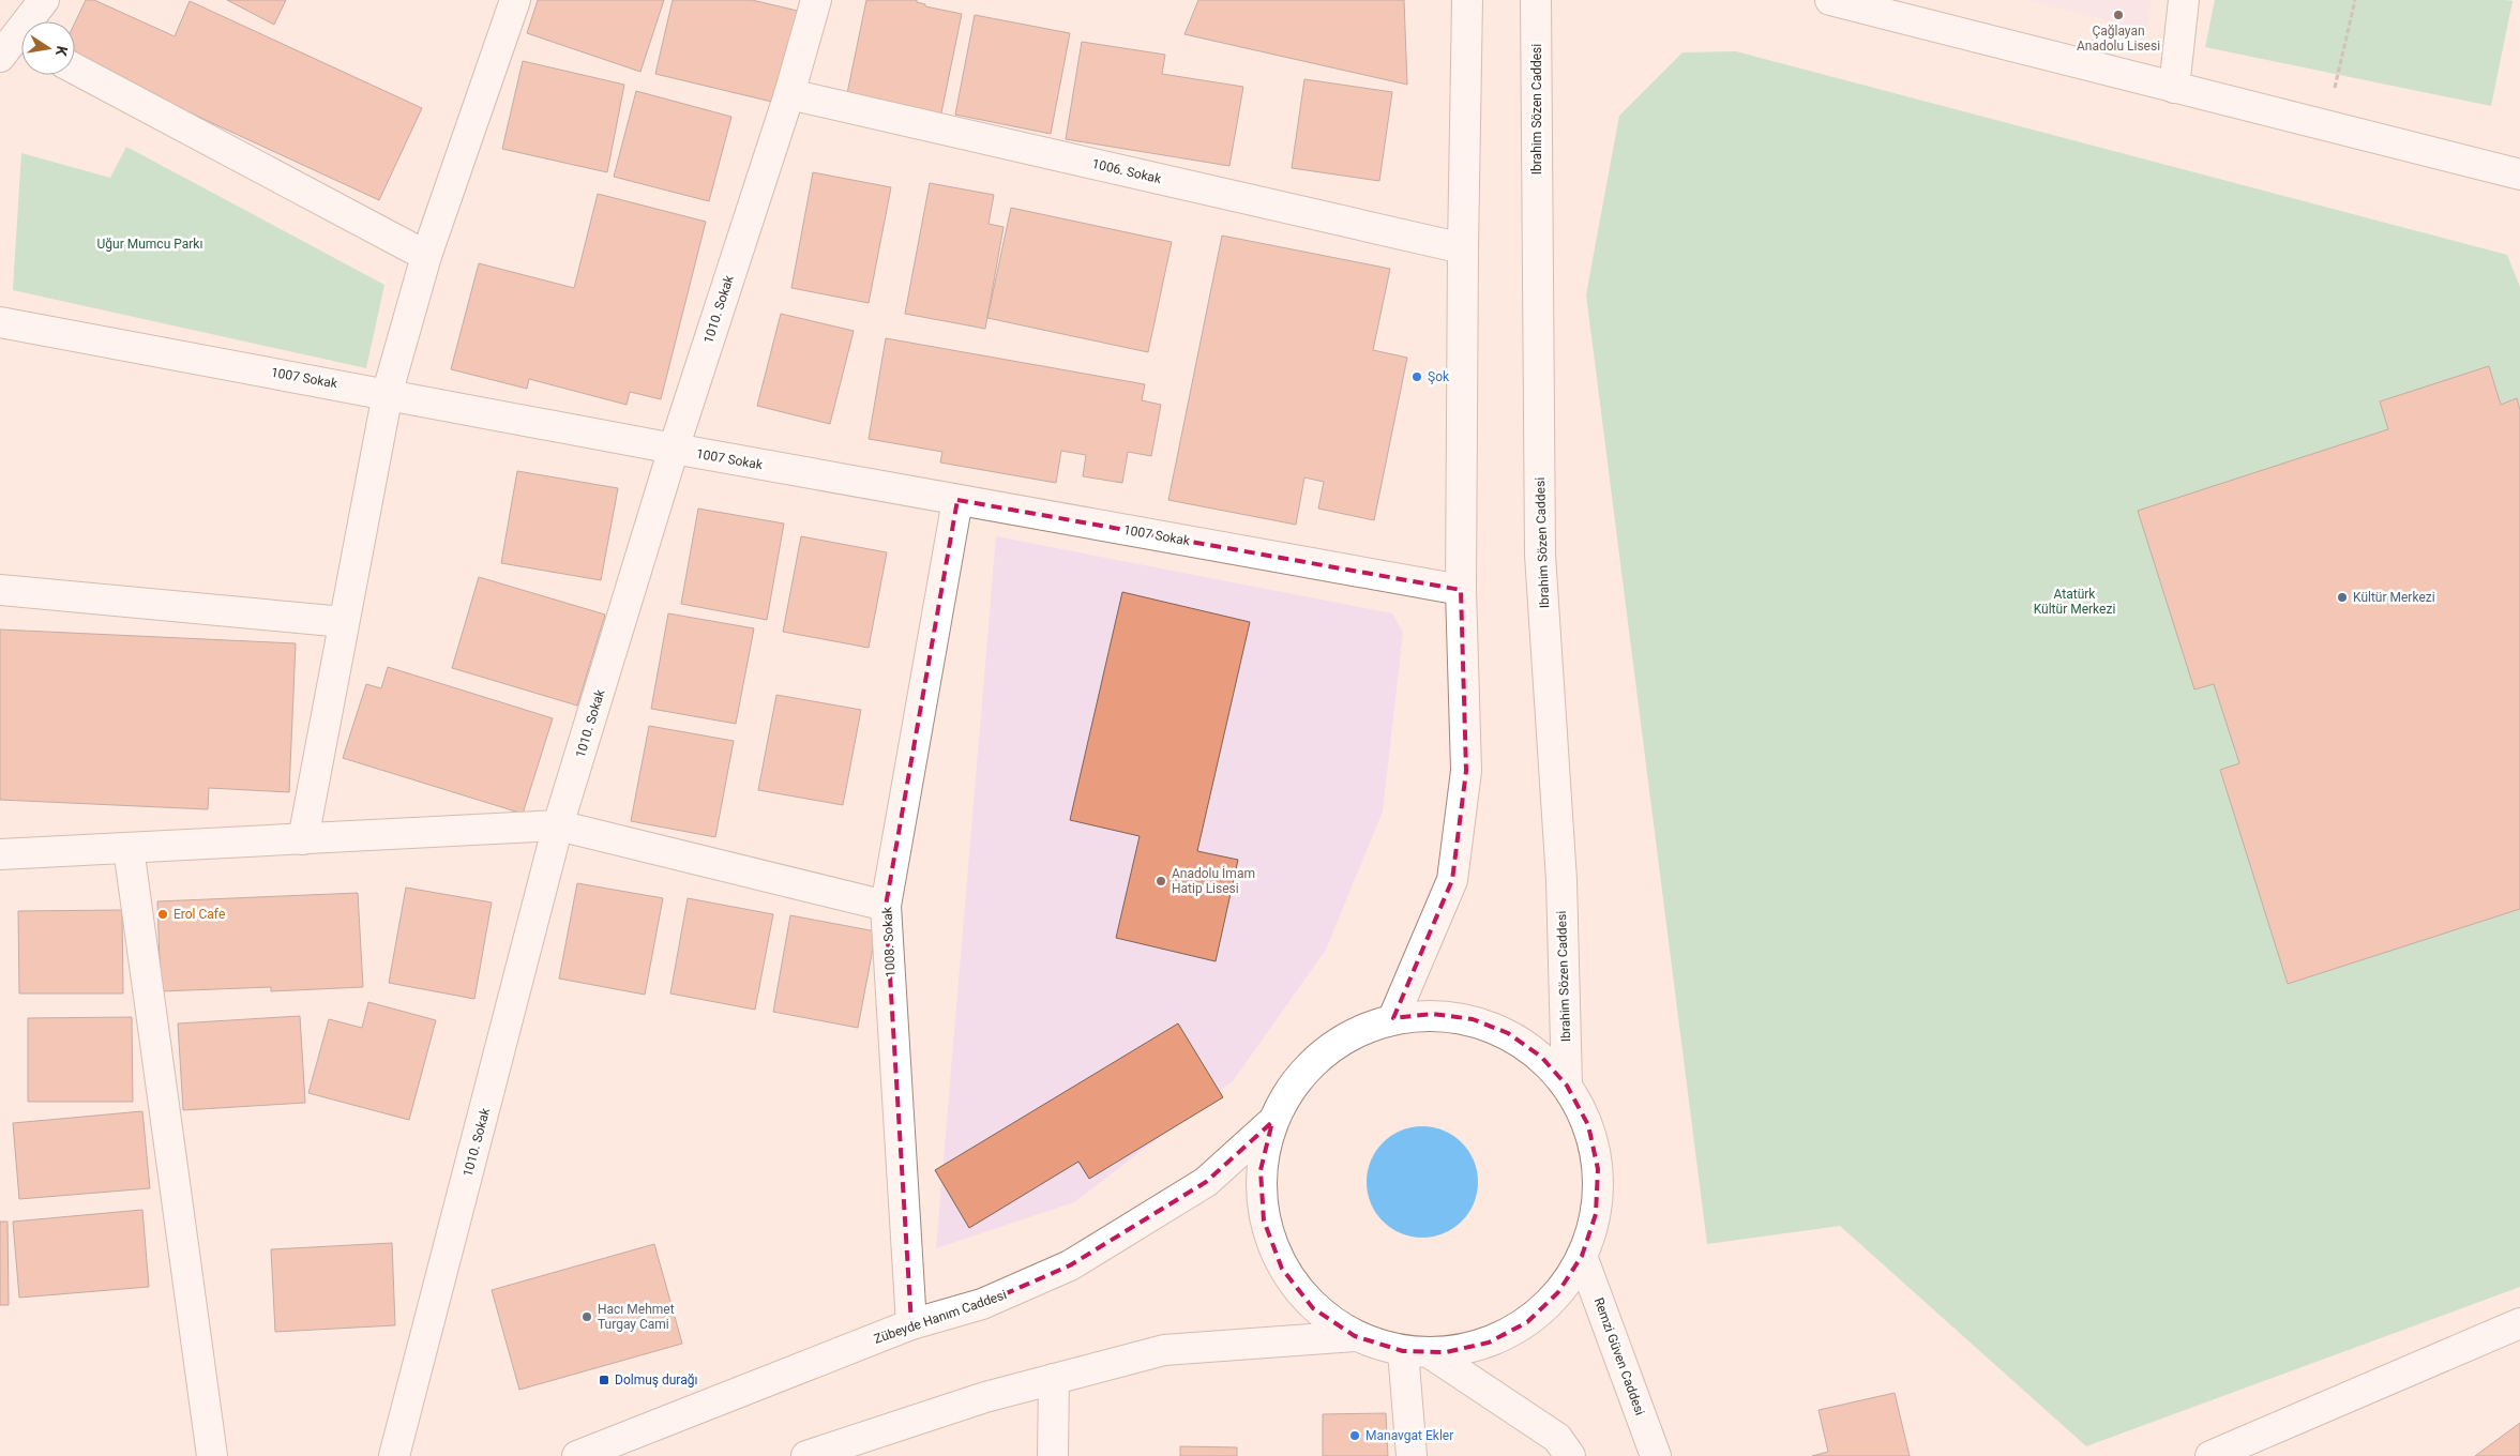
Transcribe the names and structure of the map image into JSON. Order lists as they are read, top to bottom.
{
  "streets": {
    "street": [
      "Ibrahim Sözen Caddesi",
      "1006. Sokak",
      "1010. Sokak",
      "1007 Sokak",
      "1008. Sokak",
      "Zübeyde Hanım Caddesi",
      "Remzi Güven Caddesi"
    ]
  },
  "crossings": [
    ["1006. Sokak", "1010. Sokak"],
    ["1010. Sokak", "1007 Sokak"],
    ["1007 Sokak", "1008. Sokak"],
    ["1008. Sokak", "Zübeyde Hanım Caddesi"]
  ],
  "parks": ["Uğur Mumcu Parkı", "Atatürk Kültür Merkezi"],
  "places": {
    "other": [
      "Çağlayan Anadolu Lisesi",
      "Şok",
      "Kültür Merkezi",
      "Anadolu İmam Hatip Lisesi",
      "Erol Cafe",
      "Hacı Mehmet Turgay Cami",
      "Manavgat Ekler"
    ],
    "transit": ["Dolmuş durağı"]
  },
  "north": "right"
}
